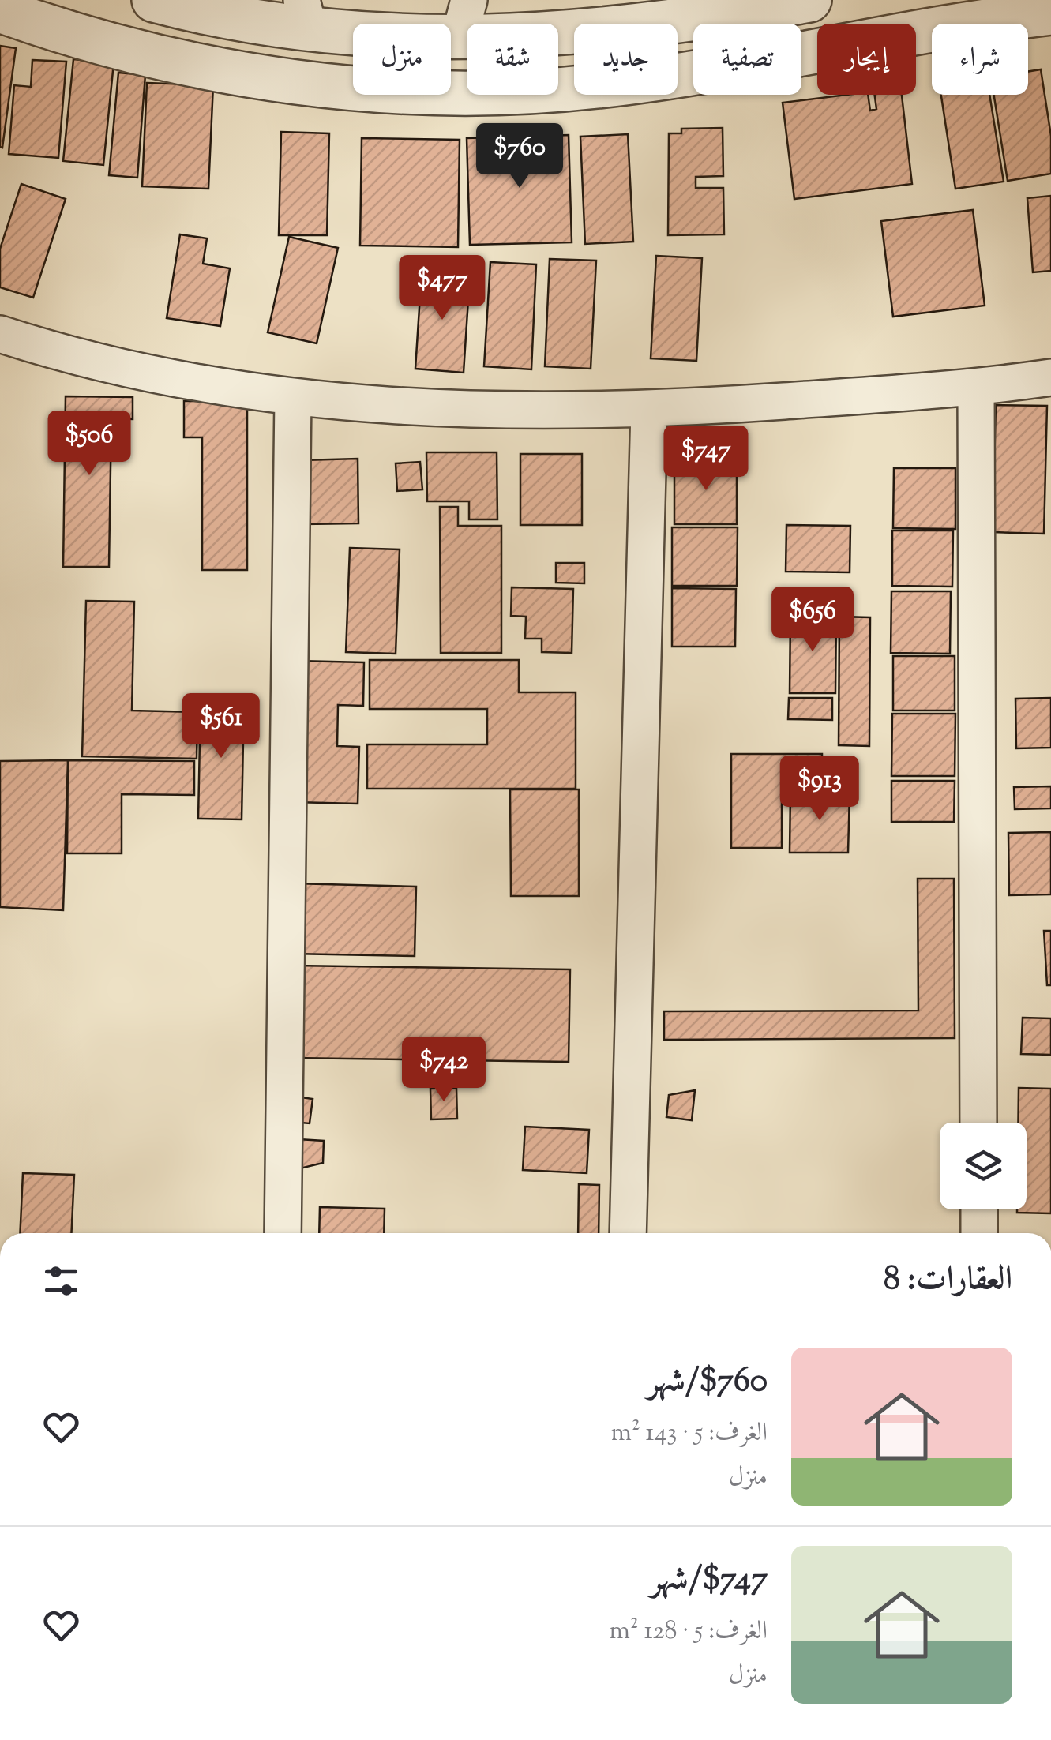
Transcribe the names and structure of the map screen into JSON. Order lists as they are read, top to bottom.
{
  "page": {
    "chip": [
      "شراء",
      "إيجار",
      "تصفية",
      "جديد",
      "شقة",
      "منزل"
    ],
    "price": [
      "$760",
      "$477",
      "$506",
      "$747",
      "$656",
      "$561",
      "$913",
      "$742"
    ],
    "heading": "العقارات: 8",
    "list": [
      {
        "name": "$760/شهر",
        "note": "الغرف: 5 · 143 m² · منزل"
      },
      {
        "name": "$747/شهر",
        "note": "الغرف: 5 · 128 m² · منزل"
      }
    ]
  }
}
